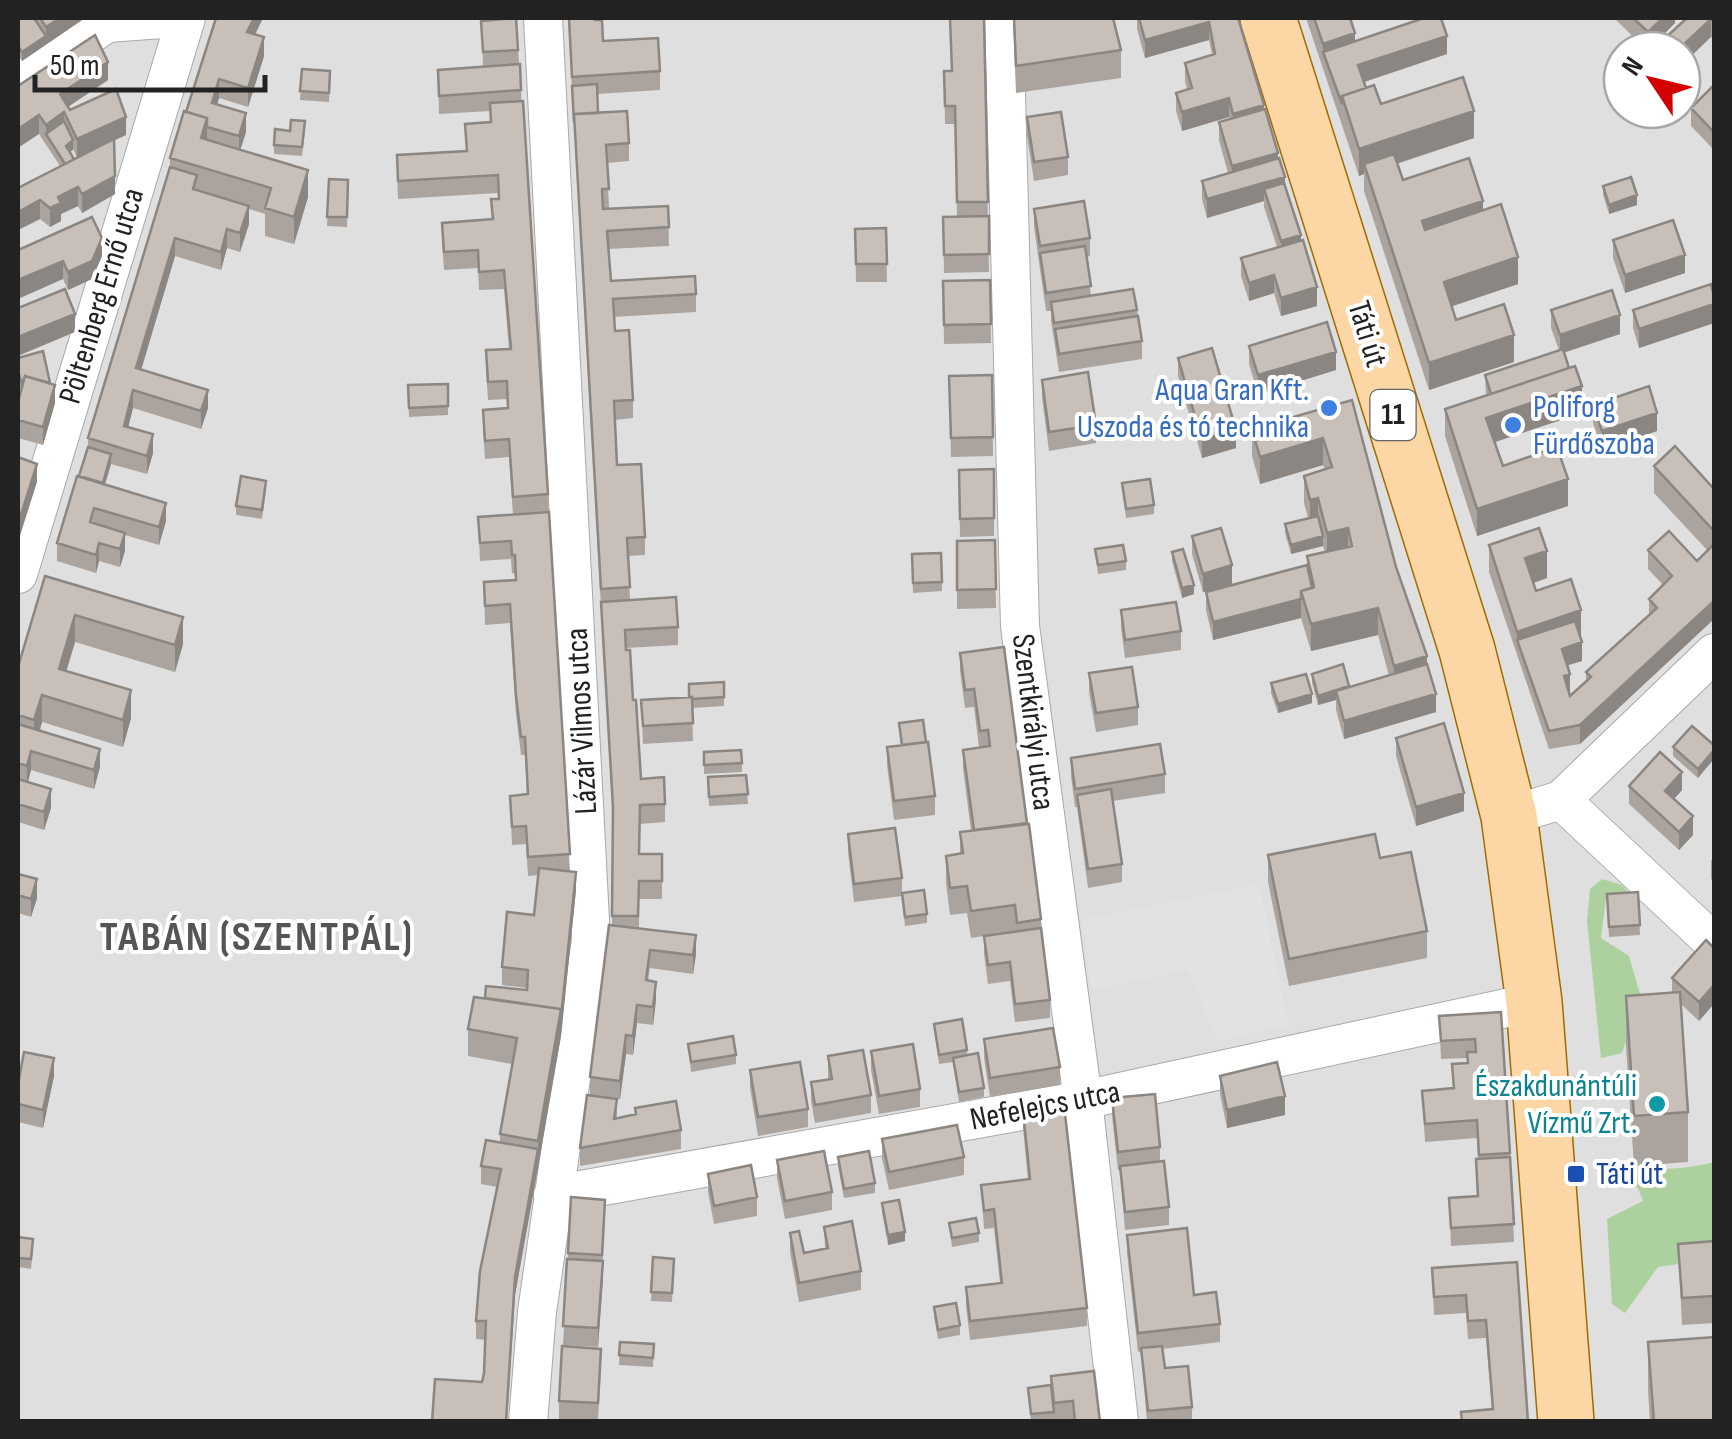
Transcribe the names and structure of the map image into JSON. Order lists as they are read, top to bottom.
{
  "streets": {
    "main road": ["Táti út", "11"],
    "street": [
      "Pöltenberg Ernő utca",
      "Lázár Vilmos utca",
      "Szentkirályi utca",
      "Nefelejcs utca"
    ]
  },
  "crossings": [
    ["Táti út", "Nefelejcs utca"],
    ["Lázár Vilmos utca", "Nefelejcs utca"],
    ["Szentkirályi utca", "Nefelejcs utca"]
  ],
  "districts": ["TABÁN (SZENTPÁL)"],
  "places": {
    "other": ["Aqua Gran Kft. Uszoda és tó technika", "Poliforg Fürdőszoba", "Északdunántúli Vízmű Zrt."],
    "transit": ["Táti út"]
  },
  "scale_bar": "50 m",
  "north": "top left"
}
